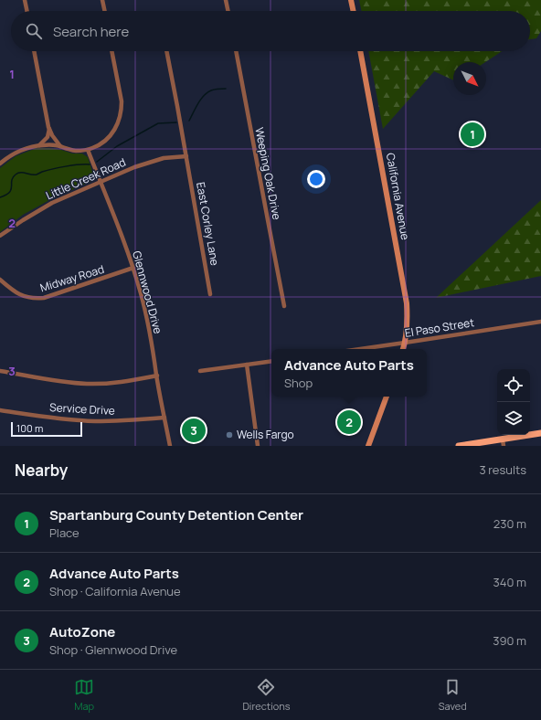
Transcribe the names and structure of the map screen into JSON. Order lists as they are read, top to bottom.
{
  "streets": {
    "main road": ["California Avenue"],
    "street": [
      "Weeping Oak Drive",
      "Little Creek Road",
      "East Corley Lane",
      "Midway Road",
      "Glennwood Drive",
      "El Paso Street",
      "Service Drive"
    ]
  },
  "crossings": [
    ["Little Creek Road", "East Corley Lane"],
    ["Little Creek Road", "Glennwood Drive"],
    ["California Avenue", "El Paso Street"],
    ["Midway Road", "Glennwood Drive"],
    ["Glennwood Drive", "Service Drive"]
  ],
  "places": ["Wells Fargo"],
  "scale_bar": "100 m",
  "north": "bottom right",
  "page": {
    "search": "Search here",
    "pins": ["1", "2", "3"],
    "popup": ["Advance Auto Parts", "Shop"],
    "scale": "100 m",
    "heading": ["Nearby", "3 results"],
    "list": [
      {
        "mark": "1",
        "name": "Spartanburg County Detention Center",
        "note": "Place",
        "value": "230 m"
      },
      {
        "mark": "2",
        "name": "Advance Auto Parts",
        "note": "Shop · California Avenue",
        "value": "340 m"
      },
      {
        "mark": "3",
        "name": "AutoZone",
        "note": "Shop · Glennwood Drive",
        "value": "390 m"
      }
    ],
    "nav": ["Map", "Directions", "Saved"]
  },
  "grid": {
    "rows": ["1", "2", "3"]
  }
}
